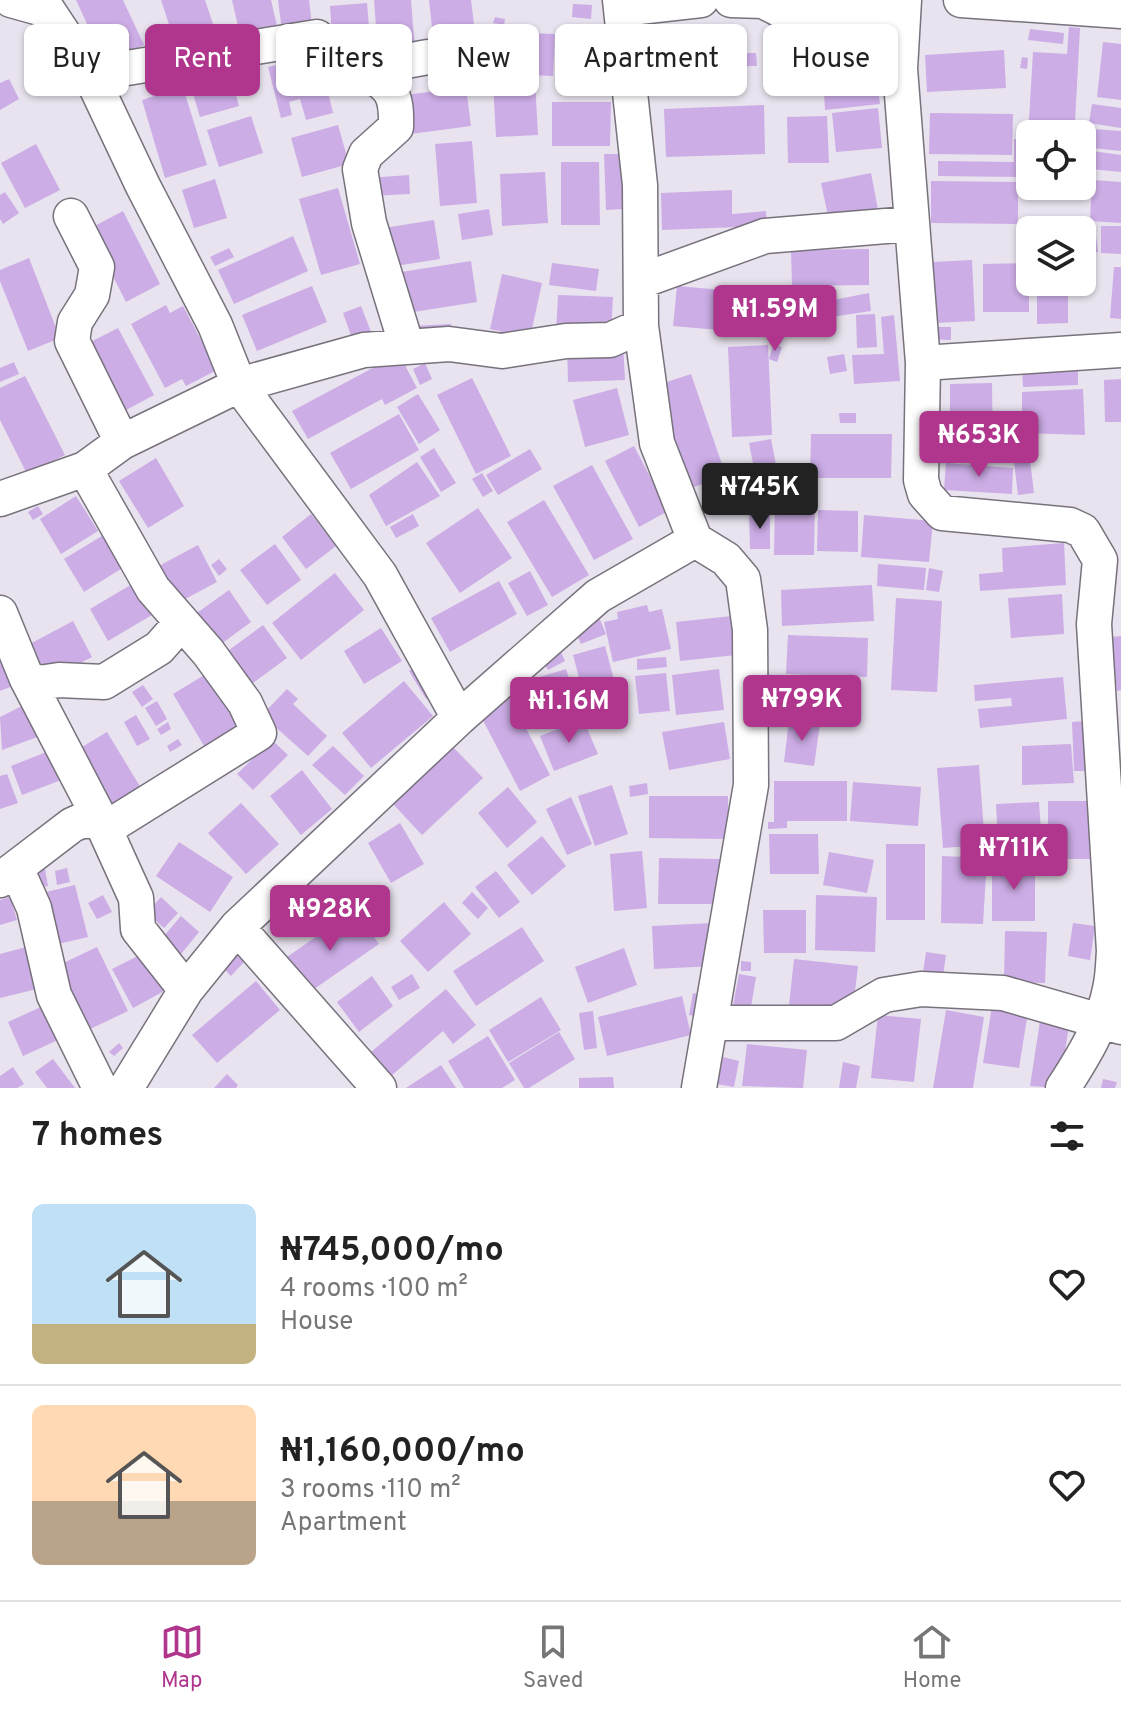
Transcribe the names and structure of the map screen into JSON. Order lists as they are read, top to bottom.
{
  "page": {
    "chip": [
      "Buy",
      "Rent",
      "Filters",
      "New",
      "Apartment",
      "House"
    ],
    "price": [
      "₦1.59M",
      "₦653K",
      "₦745K",
      "₦799K",
      "₦1.16M",
      "₦711K",
      "₦928K"
    ],
    "heading": "7 homes",
    "list": [
      {
        "name": "₦745,000/mo",
        "note": "4 rooms · 100 m² · House"
      },
      {
        "name": "₦1,160,000/mo",
        "note": "3 rooms · 110 m² · Apartment"
      }
    ],
    "tabs": ["Map", "Saved", "Home"]
  }
}
